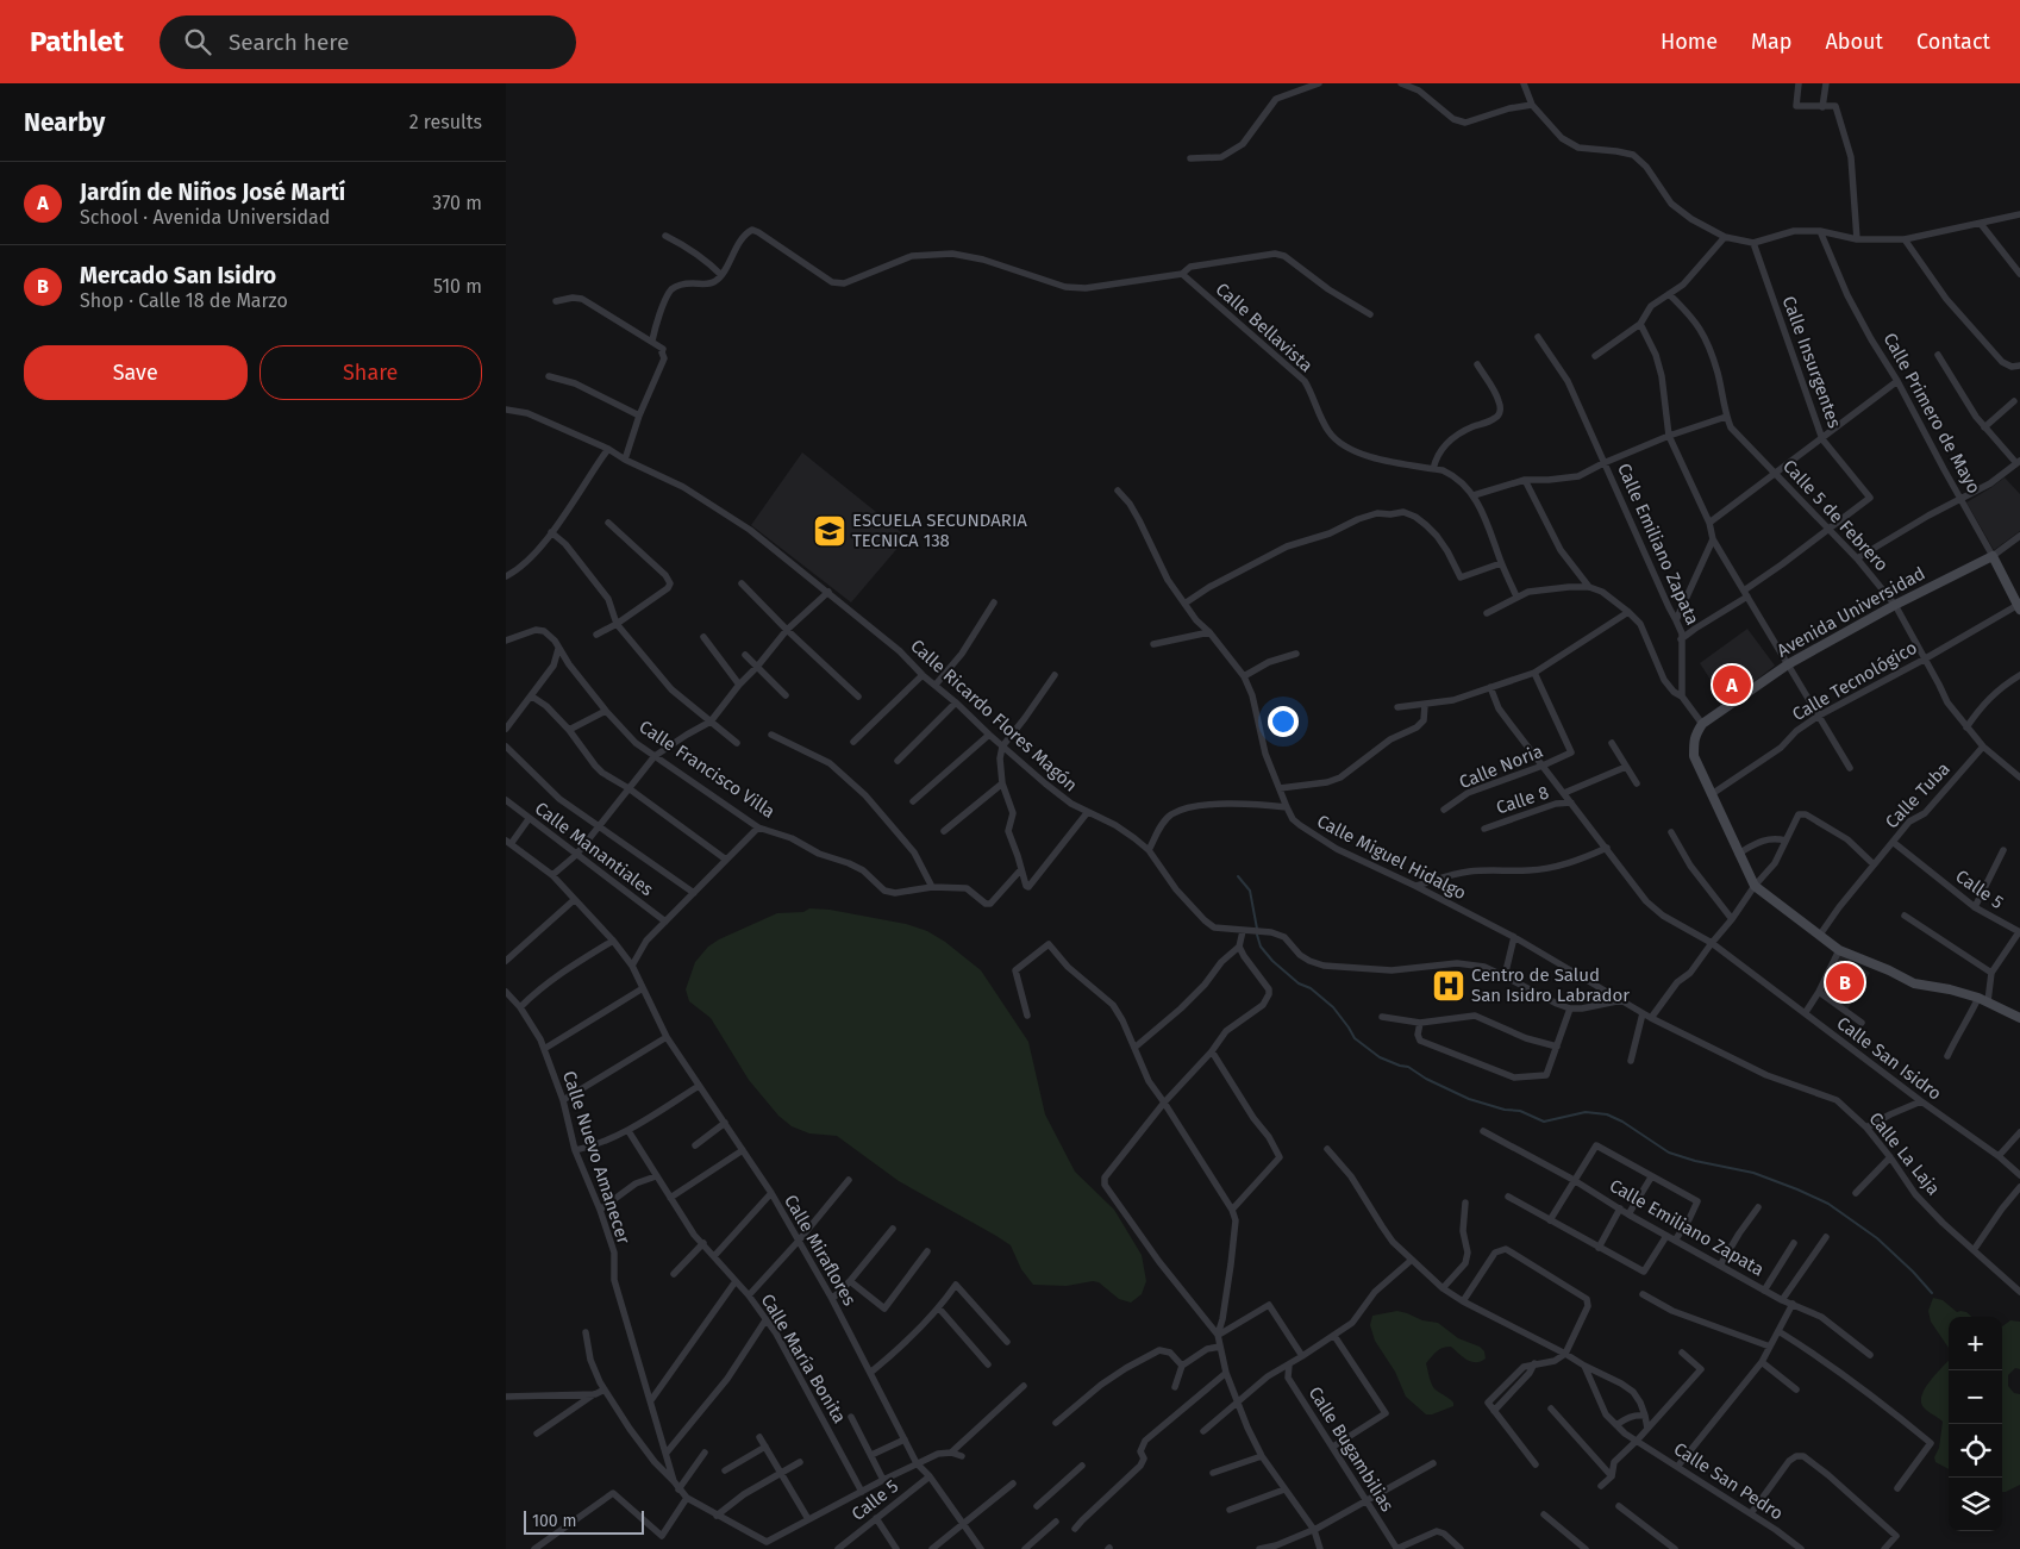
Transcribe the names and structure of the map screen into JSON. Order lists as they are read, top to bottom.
{
  "streets": {
    "street": [
      "Calle Bellavista",
      "Calle Insurgentes",
      "Calle Primero de Mayo",
      "Calle 5 de Febrero",
      "Calle Emiliano Zapata",
      "Avenida Universidad",
      "Calle Tecnológico",
      "Calle Ricardo Flores Magón",
      "Calle Noria",
      "Calle Francisco Villa",
      "Calle Tuba",
      "Calle 8",
      "Calle Manantiales",
      "Calle Miguel Hidalgo",
      "Calle 5",
      "Calle San Isidro",
      "Calle La Laja",
      "Calle Nuevo Amanecer",
      "Calle Miraflores",
      "Calle María Bonita",
      "Calle Bugambilias",
      "Calle San Pedro"
    ]
  },
  "crossings": [
    ["Calle Insurgentes", "Calle 5 de Febrero"],
    ["Calle Insurgentes", "Calle Emiliano Zapata"],
    ["Calle Primero de Mayo", "Avenida Universidad"],
    ["Calle Primero de Mayo", "Calle Tecnológico"],
    ["Calle 5 de Febrero", "Avenida Universidad"],
    ["Calle 5 de Febrero", "Calle Tecnológico"],
    ["Calle 5 de Febrero", "Calle Tuba"],
    ["Calle Noria", "Calle San Isidro"],
    ["Calle Tuba", "Calle 5"],
    ["Calle 8", "Calle San Isidro"],
    ["Calle Miguel Hidalgo", "Calle La Laja"],
    ["Calle 5", "Calle Miraflores"]
  ],
  "places": {
    "school or university": ["ESCUELA SECUNDARIA TECNICA 138"],
    "hospital": ["Centro de Salud San Isidro Labrador"]
  },
  "scale_bar": "100 m",
  "page": {
    "header": "Pathlet",
    "search": "Search here",
    "nav": [
      "Home",
      "Map",
      "About",
      "Contact"
    ],
    "heading": ["Nearby", "2 results"],
    "list": [
      {
        "mark": "A",
        "name": "Jardín de Niños José Martí",
        "note": "School · Avenida Universidad",
        "value": "370 m"
      },
      {
        "mark": "B",
        "name": "Mercado San Isidro",
        "note": "Shop · Calle 18 de Marzo",
        "value": "510 m"
      }
    ],
    "buttons": ["Save", "Share"],
    "pins": ["A", "B"],
    "map_buttons": ["+", "−"],
    "scale": "100 m"
  }
}
